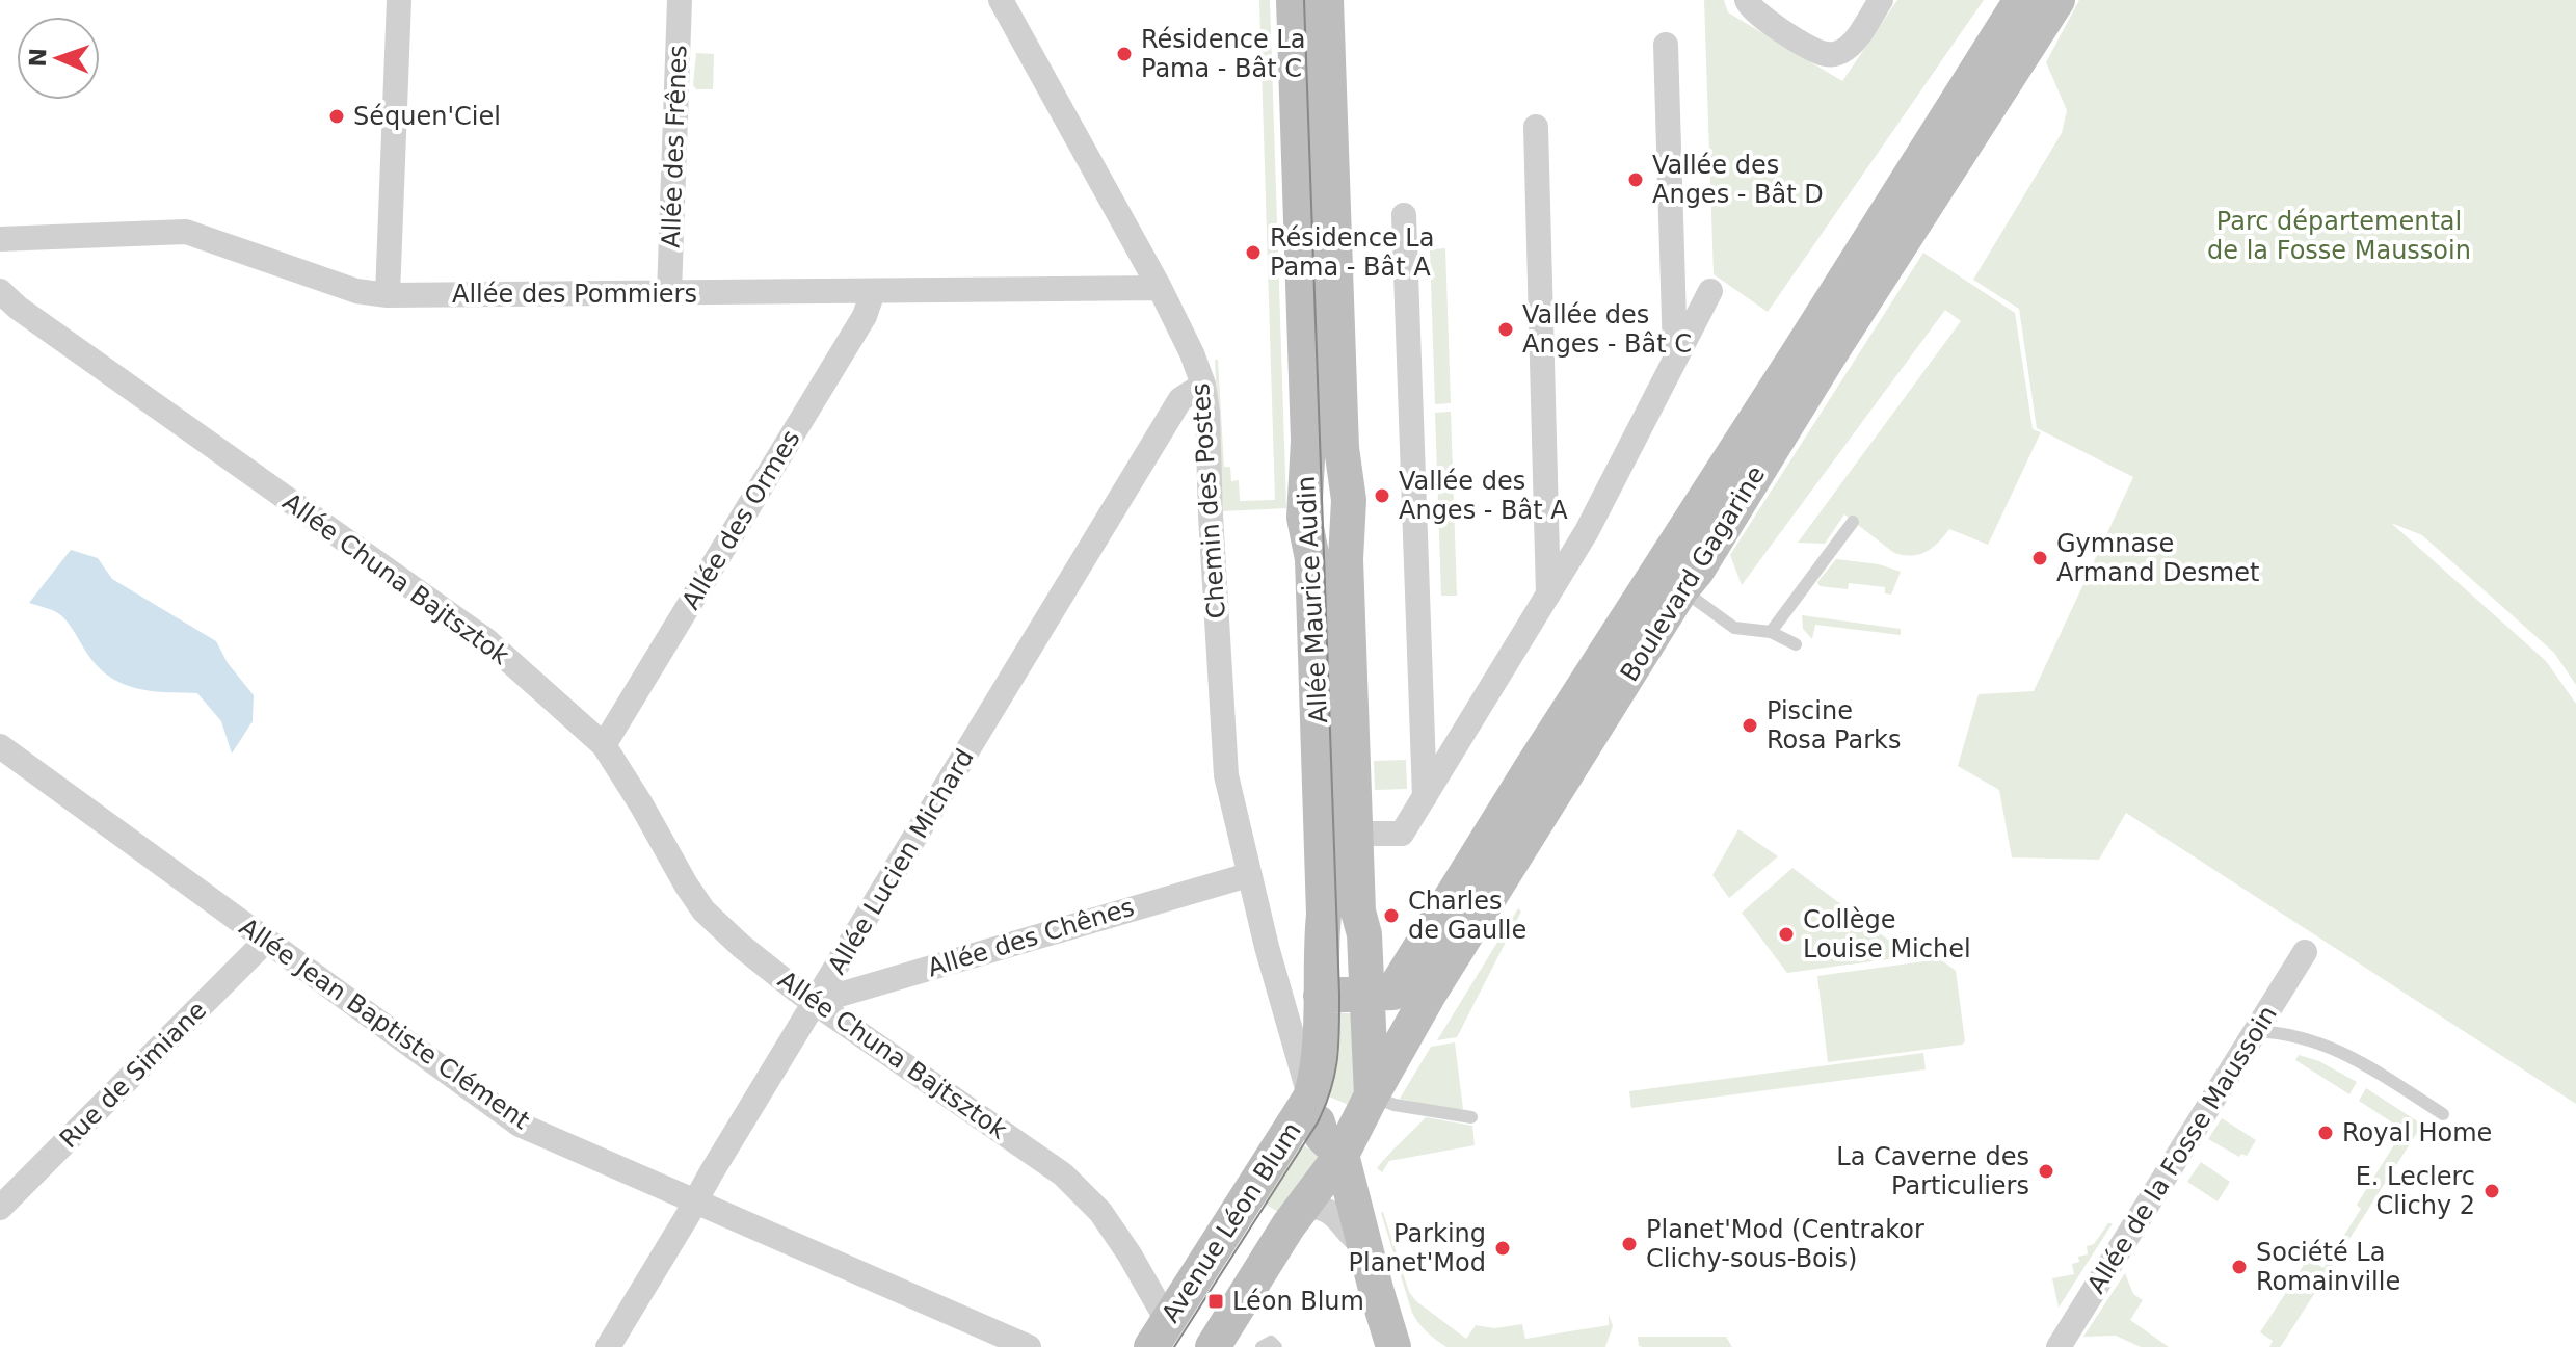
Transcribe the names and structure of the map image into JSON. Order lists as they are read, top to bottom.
{
  "streets": {
    "main road": ["Boulevard Gagarine", "Allée Maurice Audin", "Avenue Léon Blum"],
    "street": [
      "Allée des Frênes",
      "Allée des Pommiers",
      "Chemin des Postes",
      "Allée des Ormes",
      "Allée Chuna Bajtsztok",
      "Allée Lucien Michard",
      "Allée des Chênes",
      "Allée Jean Baptiste Clément",
      "Rue de Simiane",
      "Allée de la Fosse Maussoin"
    ]
  },
  "crossings": [
    ["Allée des Frênes", "Allée des Pommiers"],
    ["Allée des Pommiers", "Chemin des Postes"],
    ["Allée des Pommiers", "Allée des Ormes"],
    ["Chemin des Postes", "Allée Maurice Audin"],
    ["Chemin des Postes", "Allée Lucien Michard"],
    ["Chemin des Postes", "Allée des Chênes"],
    ["Chemin des Postes", "Avenue Léon Blum"],
    ["Allée des Ormes", "Allée Chuna Bajtsztok"],
    ["Boulevard Gagarine", "Allée Maurice Audin"],
    ["Boulevard Gagarine", "Avenue Léon Blum"],
    ["Allée Chuna Bajtsztok", "Allée Lucien Michard"],
    ["Allée Chuna Bajtsztok", "Allée des Chênes"],
    ["Allée Chuna Bajtsztok", "Avenue Léon Blum"],
    ["Allée Maurice Audin", "Avenue Léon Blum"],
    ["Allée Lucien Michard", "Allée des Chênes"],
    ["Allée Lucien Michard", "Allée Jean Baptiste Clément"],
    ["Allée Jean Baptiste Clément", "Rue de Simiane"]
  ],
  "parks": ["Parc départemental de la Fosse Maussoin"],
  "places": {
    "other": [
      "Résidence La Pama - Bât C",
      "Séquen'Ciel",
      "Vallée des Anges - Bât D",
      "Résidence La Pama - Bât A",
      "Vallée des Anges - Bât C",
      "Vallée des Anges - Bât A",
      "Gymnase Armand Desmet",
      "Piscine Rosa Parks",
      "Charles de Gaulle",
      "Collège Louise Michel",
      "Royal Home",
      "La Caverne des Particuliers",
      "E. Leclerc Clichy 2",
      "Planet'Mod (Centrakor Clichy-sous-Bois)",
      "Parking Planet'Mod",
      "Société La Romainville"
    ],
    "transit": ["Léon Blum"]
  },
  "north": "left"
}
